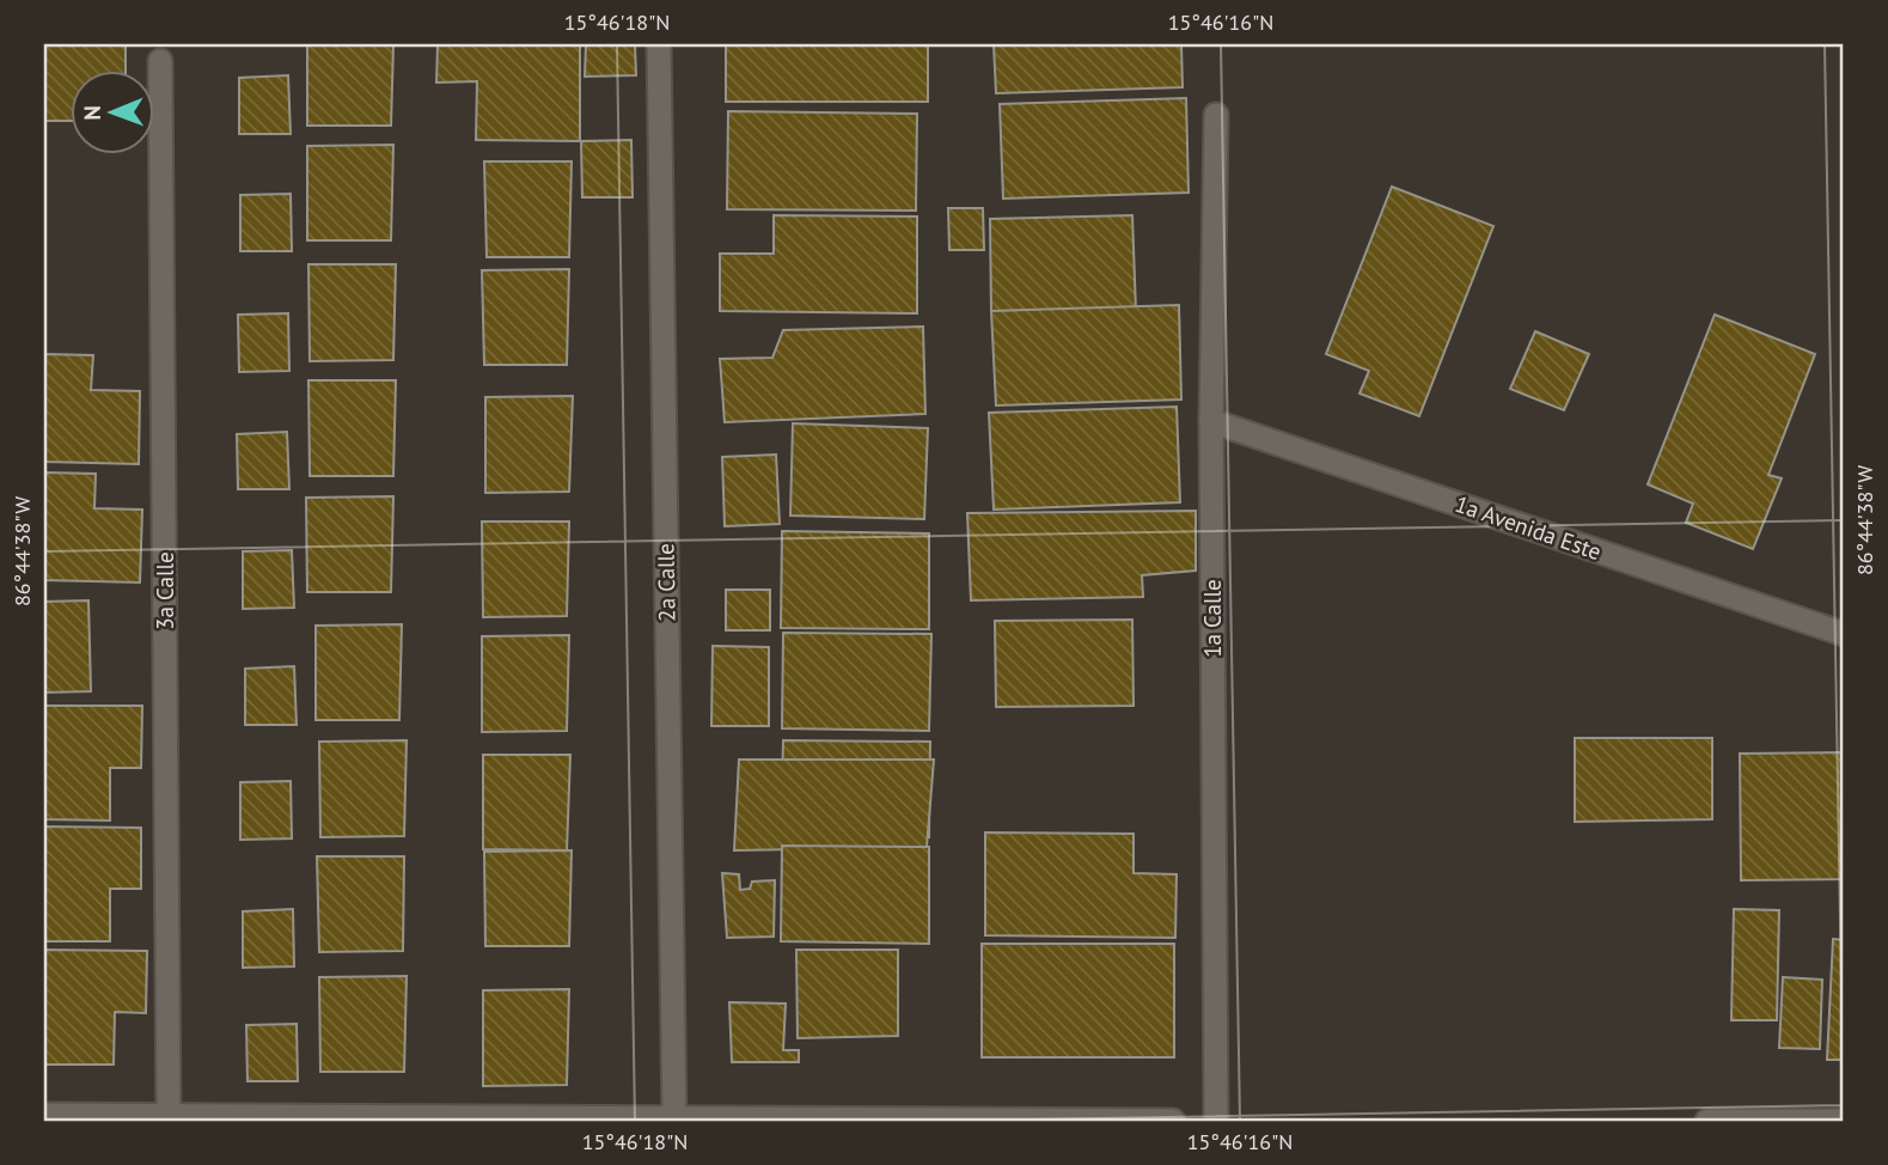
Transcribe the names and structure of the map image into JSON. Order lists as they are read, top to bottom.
{
  "streets": {
    "street": [
      "1a Avenida Este",
      "2a Calle",
      "3a Calle",
      "1a Calle"
    ]
  },
  "crossings": [
    ["1a Avenida Este", "1a Calle"]
  ],
  "north": "left",
  "coordinates": ["15°46'18\"N", "15°46'16\"N", "86°44'38\"W"]
}
